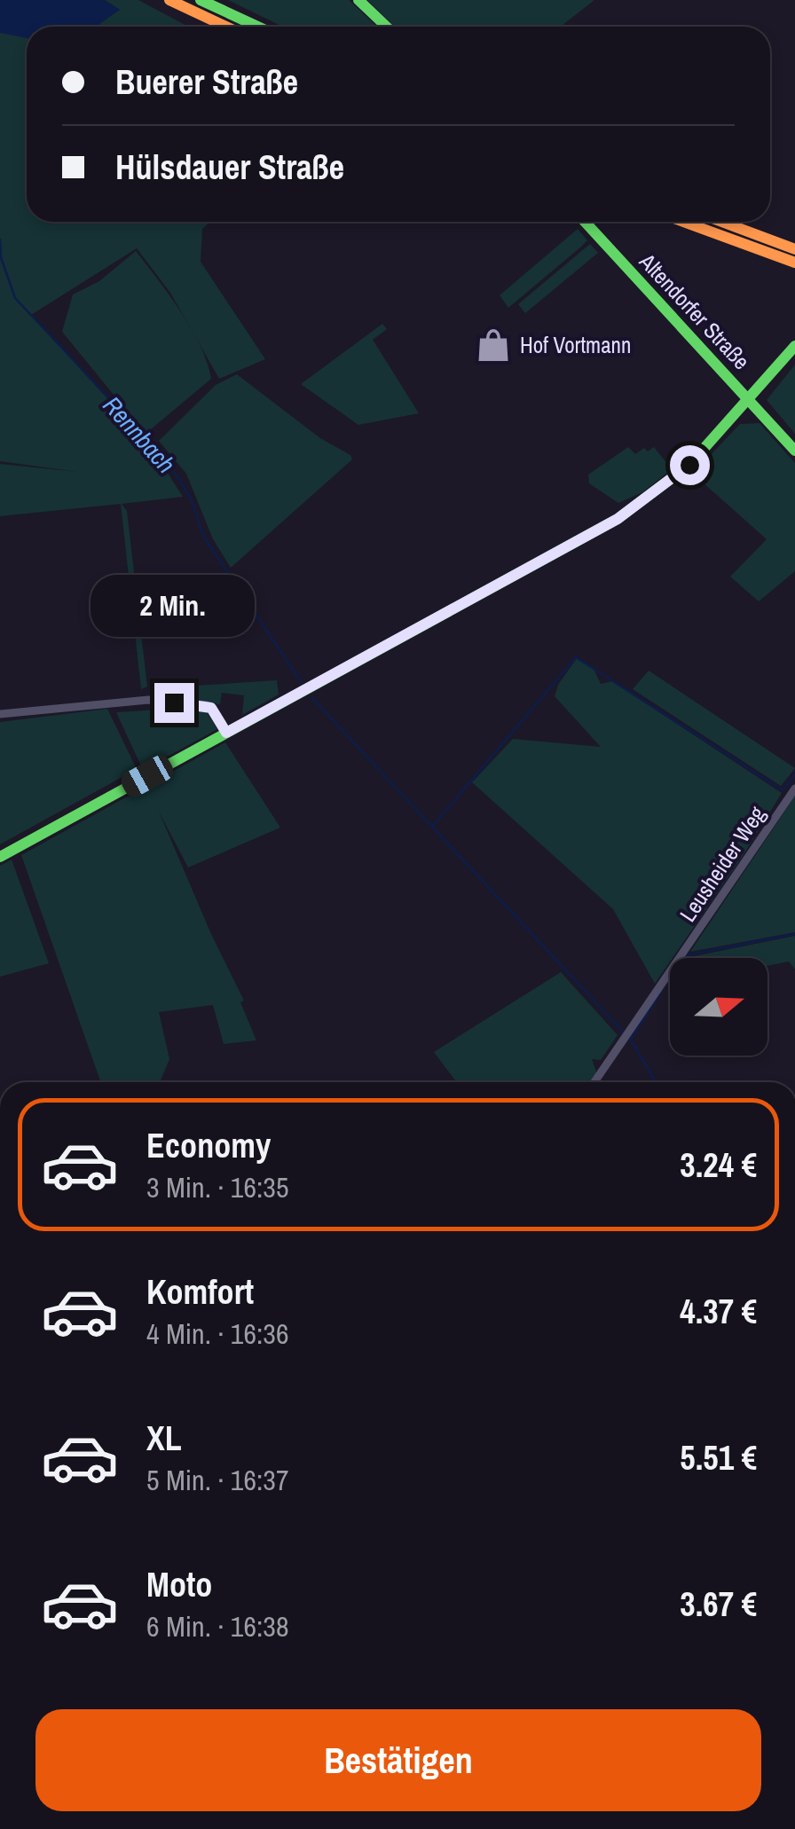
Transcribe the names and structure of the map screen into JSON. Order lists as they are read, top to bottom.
{
  "streets": {
    "main road": ["Altendorfer Straße"],
    "street": ["Leusheider Weg"]
  },
  "water": ["Rennbach"],
  "places": {
    "shop": ["Hof Vortmann"]
  },
  "north": "right",
  "page": {
    "banner": ["Buerer Straße", "Hülsdauer Straße"],
    "bubble": "2 Min.",
    "list": [
      {
        "name": "Economy",
        "note": "3 Min. · 16:35",
        "value": "3.24 €"
      },
      {
        "name": "Komfort",
        "note": "4 Min. · 16:36",
        "value": "4.37 €"
      },
      {
        "name": "XL",
        "note": "5 Min. · 16:37",
        "value": "5.51 €"
      },
      {
        "name": "Moto",
        "note": "6 Min. · 16:38",
        "value": "3.67 €"
      }
    ],
    "buttons": "Bestätigen"
  }
}
